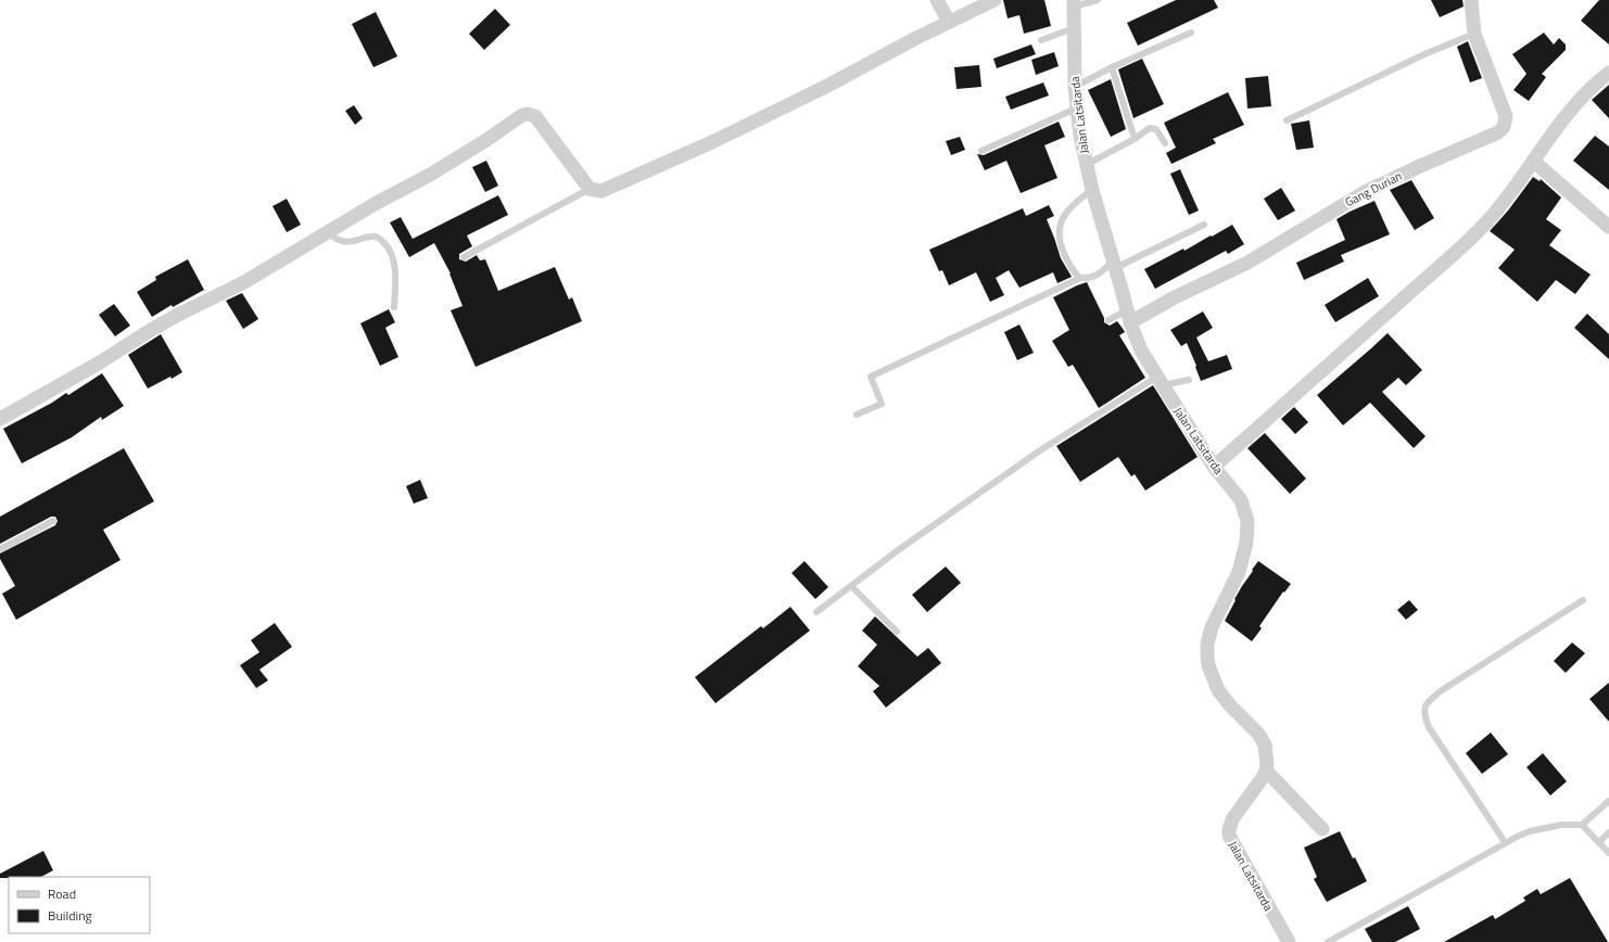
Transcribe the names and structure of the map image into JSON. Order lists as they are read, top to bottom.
{
  "streets": {
    "street": ["Jalan Latsitarda", "Gang Durian"]
  },
  "crossings": [
    ["Jalan Latsitarda", "Gang Durian"]
  ],
  "legend": ["Road", "Building"]
}
